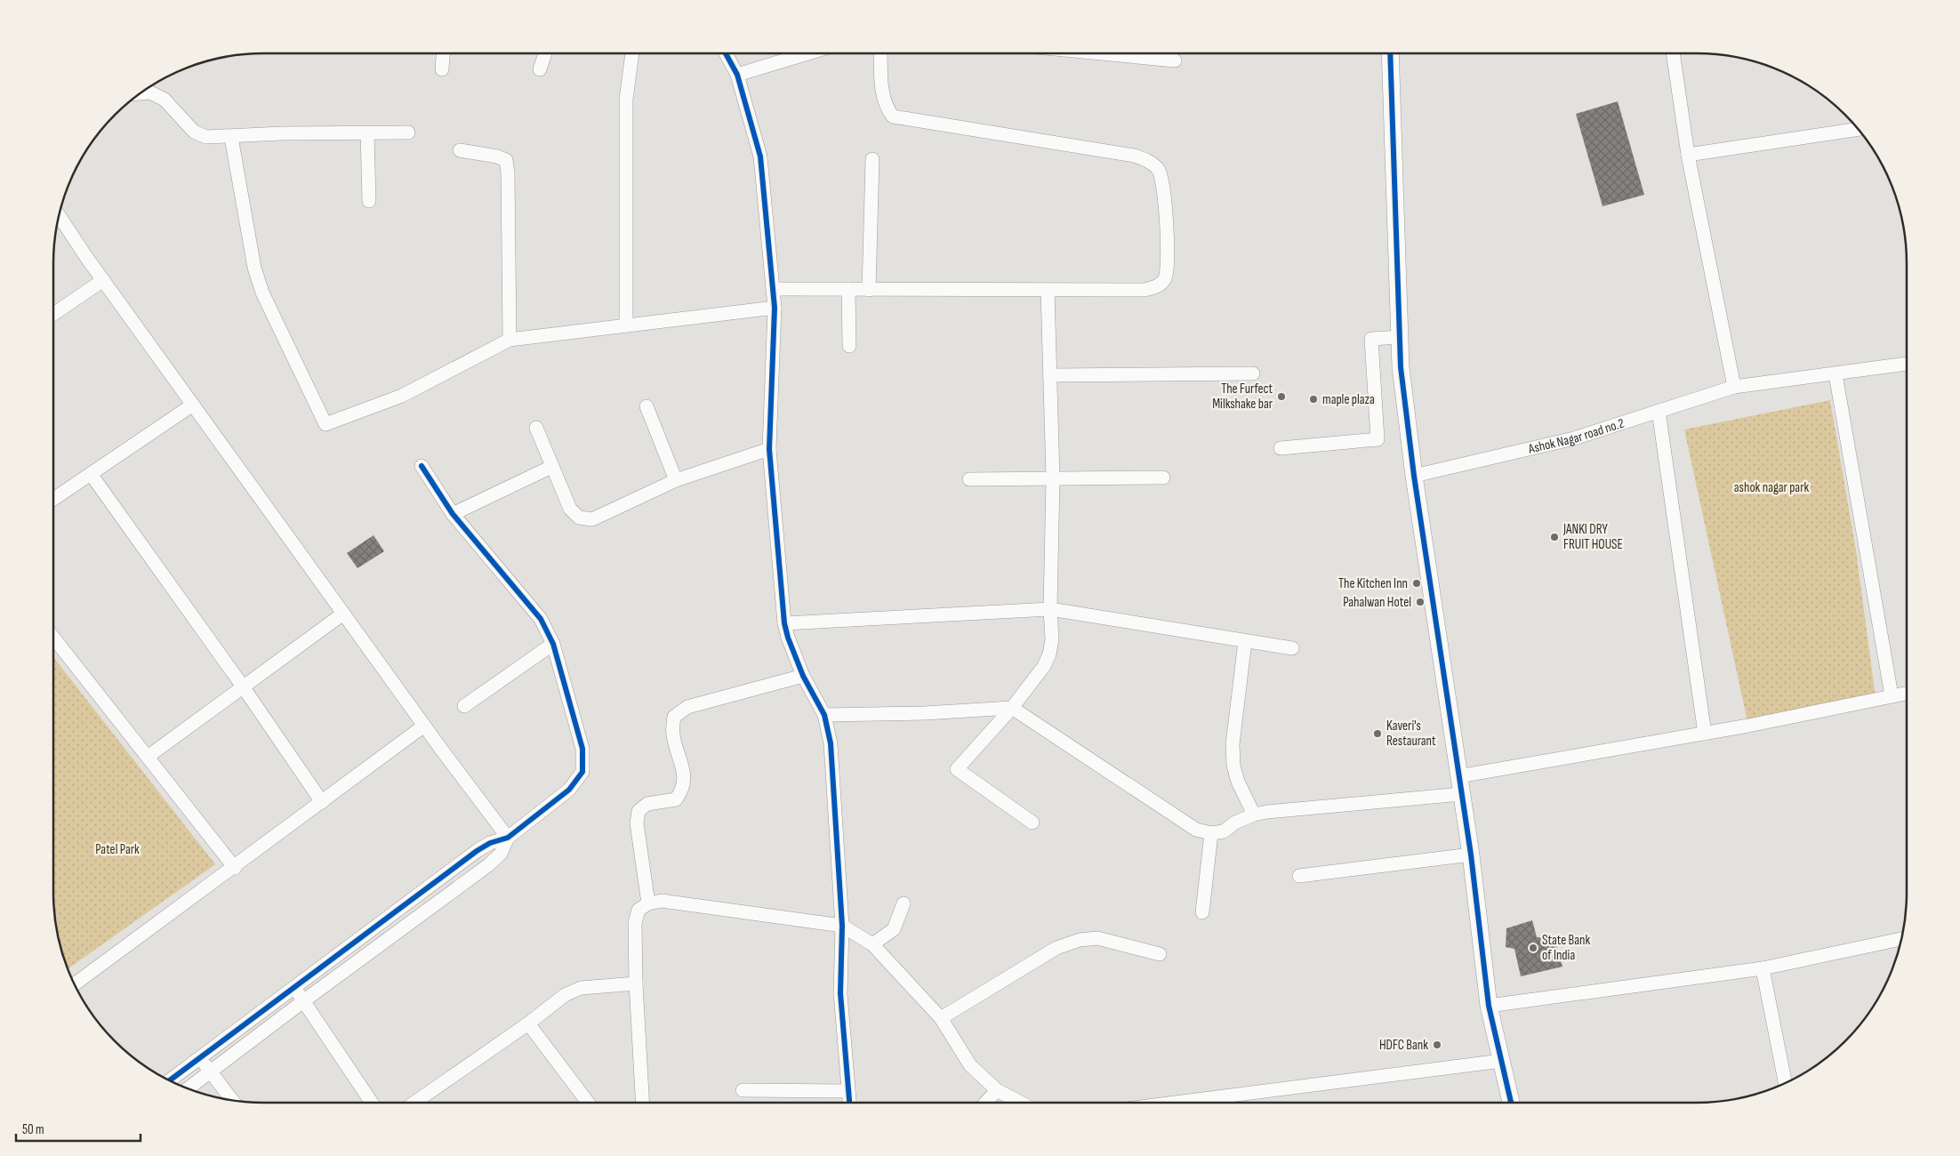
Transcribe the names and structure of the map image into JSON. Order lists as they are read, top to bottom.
{
  "streets": {
    "street": ["Ashok Nagar road no.2"]
  },
  "parks": ["ashok nagar park", "Patel Park"],
  "places": [
    "The Furfect Milkshake bar",
    "maple plaza",
    "JANKI DRY FRUIT HOUSE",
    "The Kitchen Inn",
    "Pahalwan Hotel",
    "Kaveri's Restaurant",
    "State Bank of India",
    "HDFC Bank"
  ],
  "scale_bar": "50 m"
}
